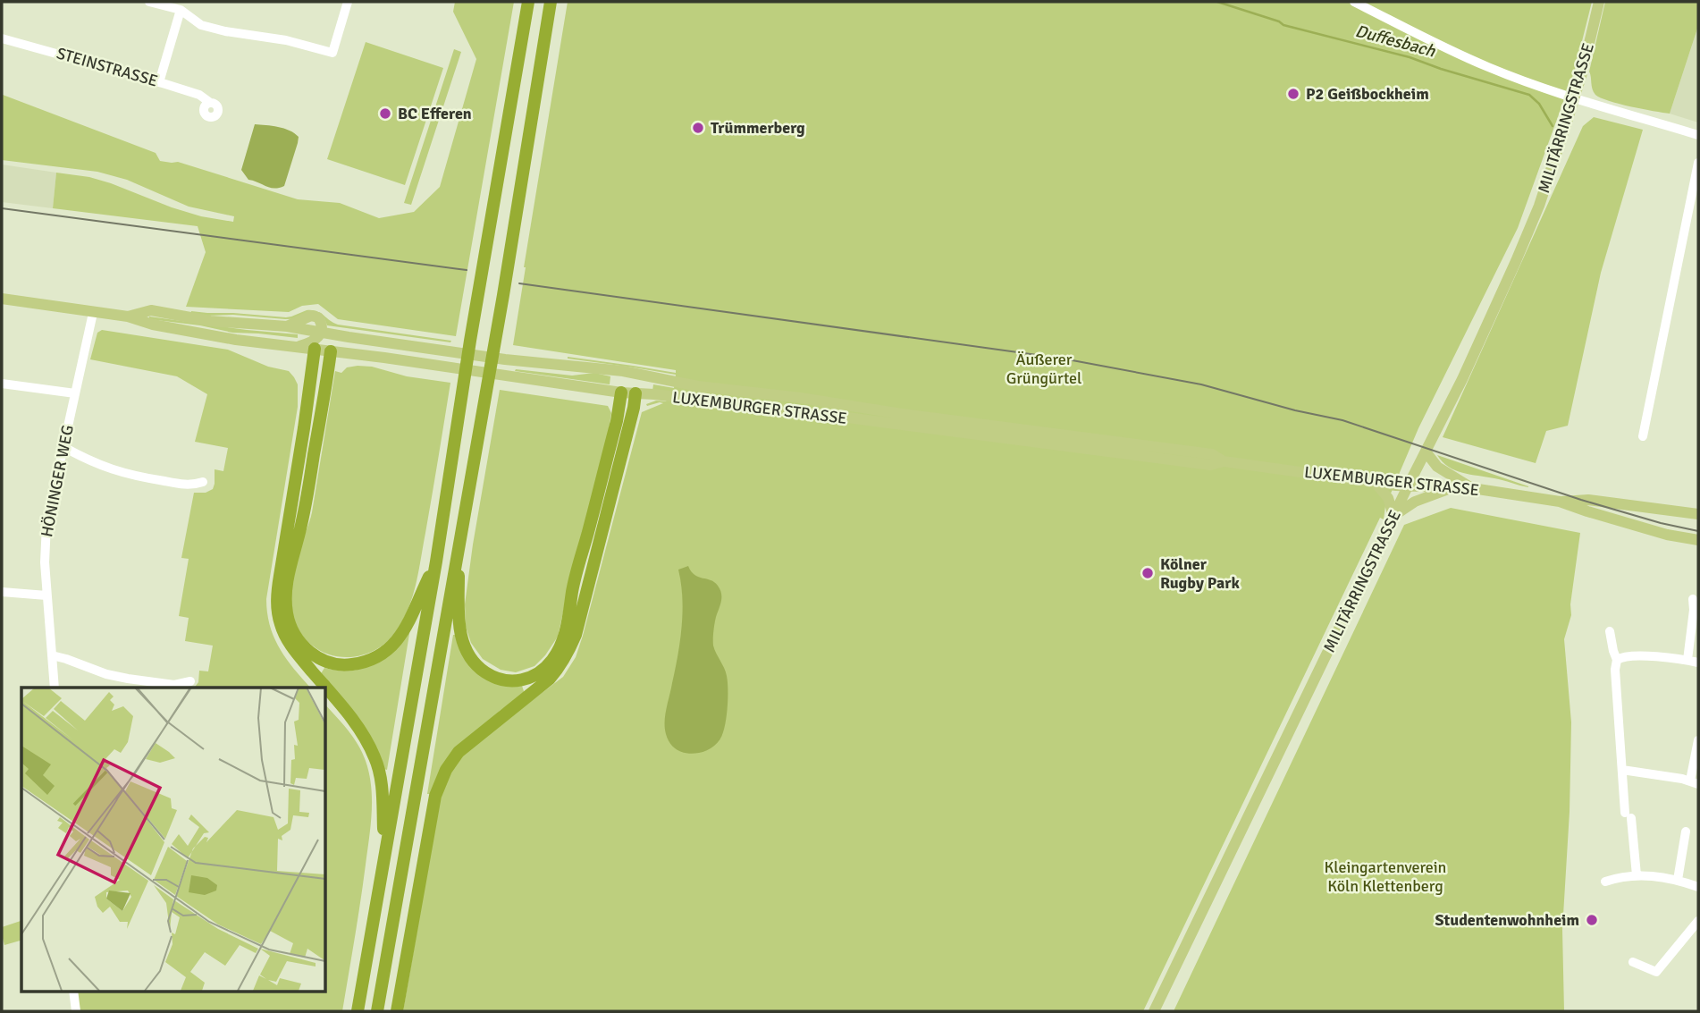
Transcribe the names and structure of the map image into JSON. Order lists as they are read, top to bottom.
{
  "streets": {
    "main road": ["MILITÄRRINGSTRASSE", "LUXEMBURGER STRASSE"],
    "street": ["STEINSTRASSE", "HÖNINGER WEG"]
  },
  "crossings": [
    ["MILITÄRRINGSTRASSE", "LUXEMBURGER STRASSE"],
    ["LUXEMBURGER STRASSE", "HÖNINGER WEG"]
  ],
  "water": ["Duffesbach"],
  "parks": ["Äußerer Grüngürtel", "Kleingartenverein Köln Klettenberg"],
  "places": [
    "P2 Geißbockheim",
    "BC Efferen",
    "Trümmerberg",
    "Kölner Rugby Park",
    "Studentenwohnheim"
  ]
}
